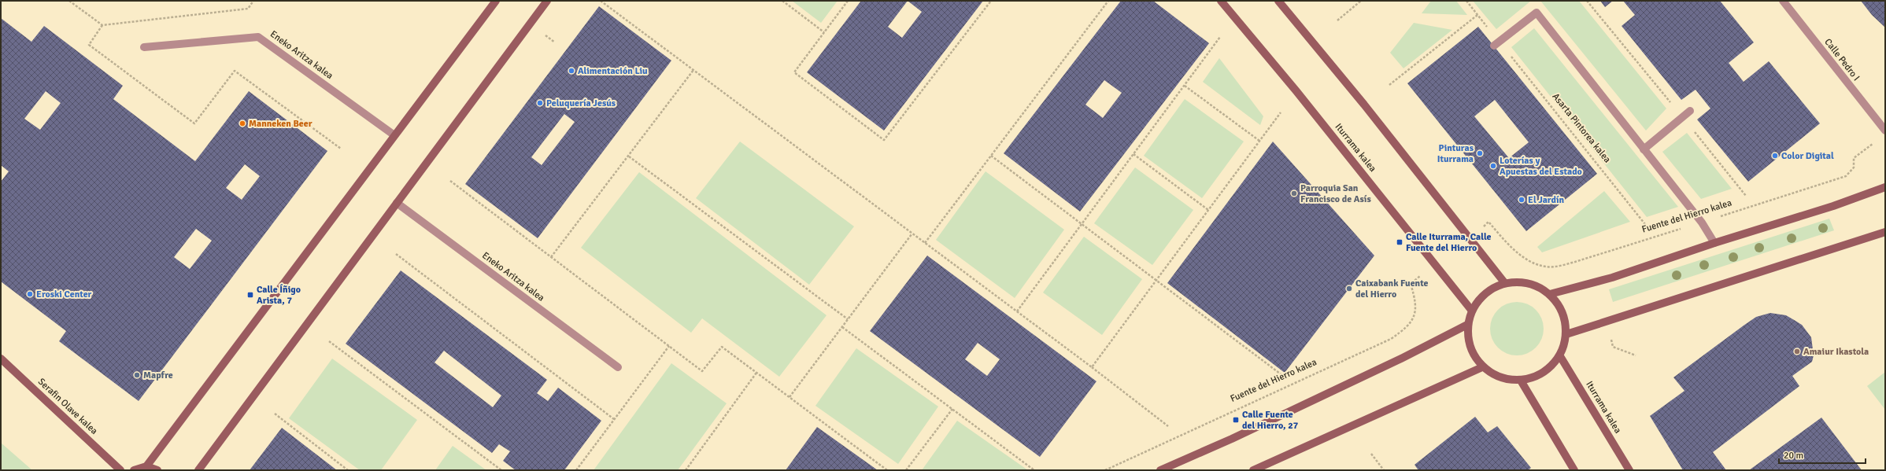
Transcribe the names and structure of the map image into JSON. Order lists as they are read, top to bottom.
{
  "streets": {
    "street": [
      "Eneko Aritza kalea",
      "Calle Pedro I",
      "Iturrama kalea",
      "Serafin Olave kalea"
    ],
    "path": ["Asarta Pintorea kalea", "Fuente del Hierro kalea"]
  },
  "places": {
    "other": [
      "Alimentación Liu",
      "Peluquería Jesús",
      "Manneken Beer",
      "Pinturas Iturrama",
      "Color Digital",
      "Loterías y Apuestas del Estado",
      "Parroquia San Francisco de Asís",
      "El Jardín",
      "Caixabank Fuente del Hierro",
      "Eroski Center",
      "Amaiur Ikastola",
      "Mapfre"
    ],
    "transit": ["Calle Iturrama, Calle Fuente del Hierro", "Calle Íñigo Arista, 7", "Calle Fuente del Hierro, 27"]
  },
  "scale_bar": "20 m"
}
